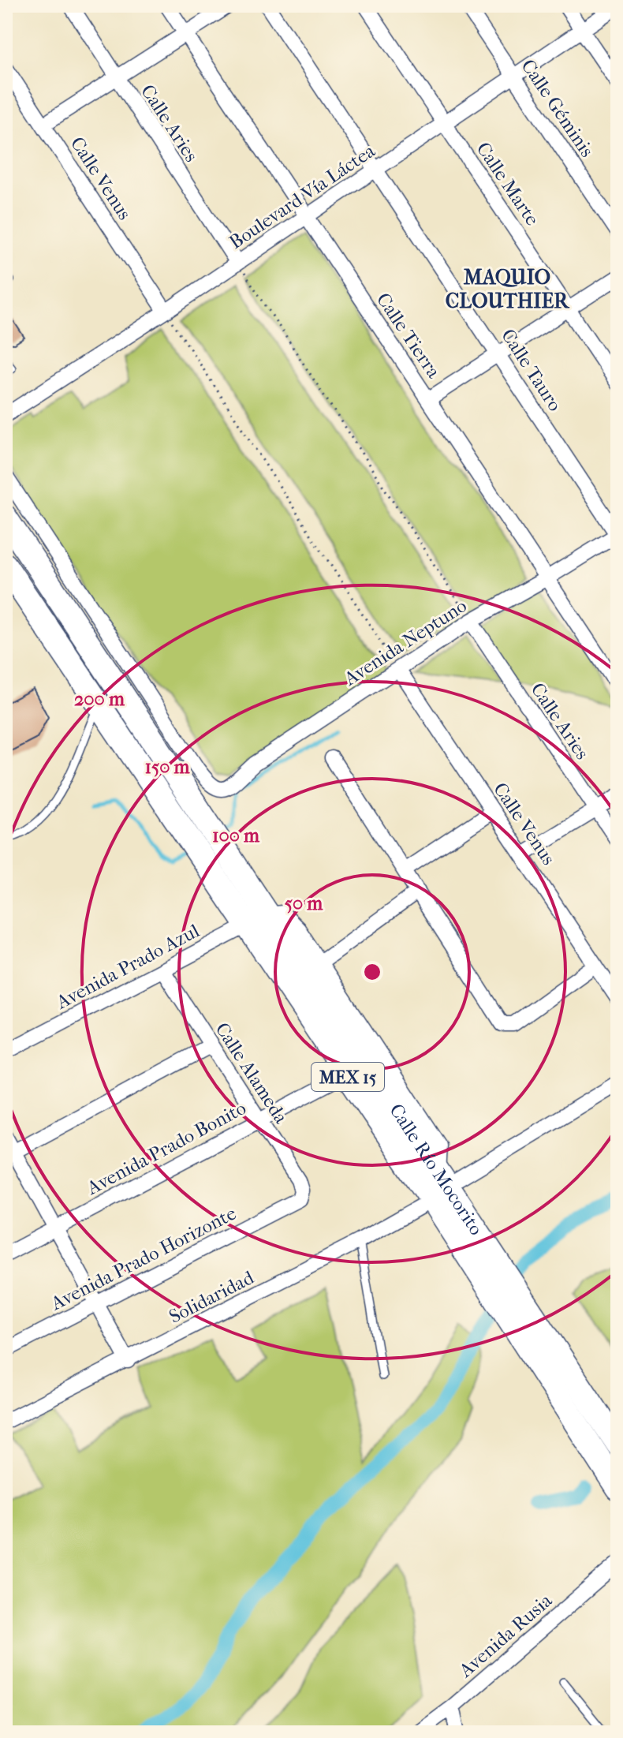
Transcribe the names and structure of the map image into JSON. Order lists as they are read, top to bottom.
{
  "streets": {
    "main road": ["MEX 15", "Calle Río Mocorito"],
    "street": [
      "Calle Géminis",
      "Calle Aries",
      "Calle Venus",
      "Calle Marte",
      "Boulevard Vía Láctea",
      "Calle Tierra",
      "Calle Tauro",
      "Avenida Neptuno",
      "Avenida Prado Azul",
      "Calle Alameda",
      "Avenida Prado Bonito",
      "Avenida Prado Horizonte",
      "Solidaridad",
      "Avenida Rusia"
    ]
  },
  "crossings": [
    ["Calle Géminis", "Boulevard Vía Láctea"],
    ["Calle Aries", "Boulevard Vía Láctea"],
    ["Calle Aries", "Avenida Neptuno"],
    ["Calle Venus", "Boulevard Vía Láctea"],
    ["Calle Venus", "Avenida Neptuno"],
    ["Calle Marte", "Boulevard Vía Láctea"],
    ["Boulevard Vía Láctea", "Calle Tierra"],
    ["Boulevard Vía Láctea", "Calle Tauro"],
    ["Calle Tierra", "Avenida Neptuno"],
    ["Calle Tauro", "Avenida Neptuno"],
    ["Avenida Prado Azul", "Calle Alameda"],
    ["Avenida Prado Azul", "Calle Río Mocorito"],
    ["Calle Alameda", "Avenida Prado Bonito"],
    ["Calle Alameda", "Avenida Prado Horizonte"],
    ["Avenida Prado Bonito", "Calle Río Mocorito"],
    ["Calle Río Mocorito", "Solidaridad"]
  ],
  "districts": ["MAQUIO CLOUTHIER"],
  "rings": [
    "200 m",
    "150 m",
    "100 m",
    "50 m"
  ]
}
